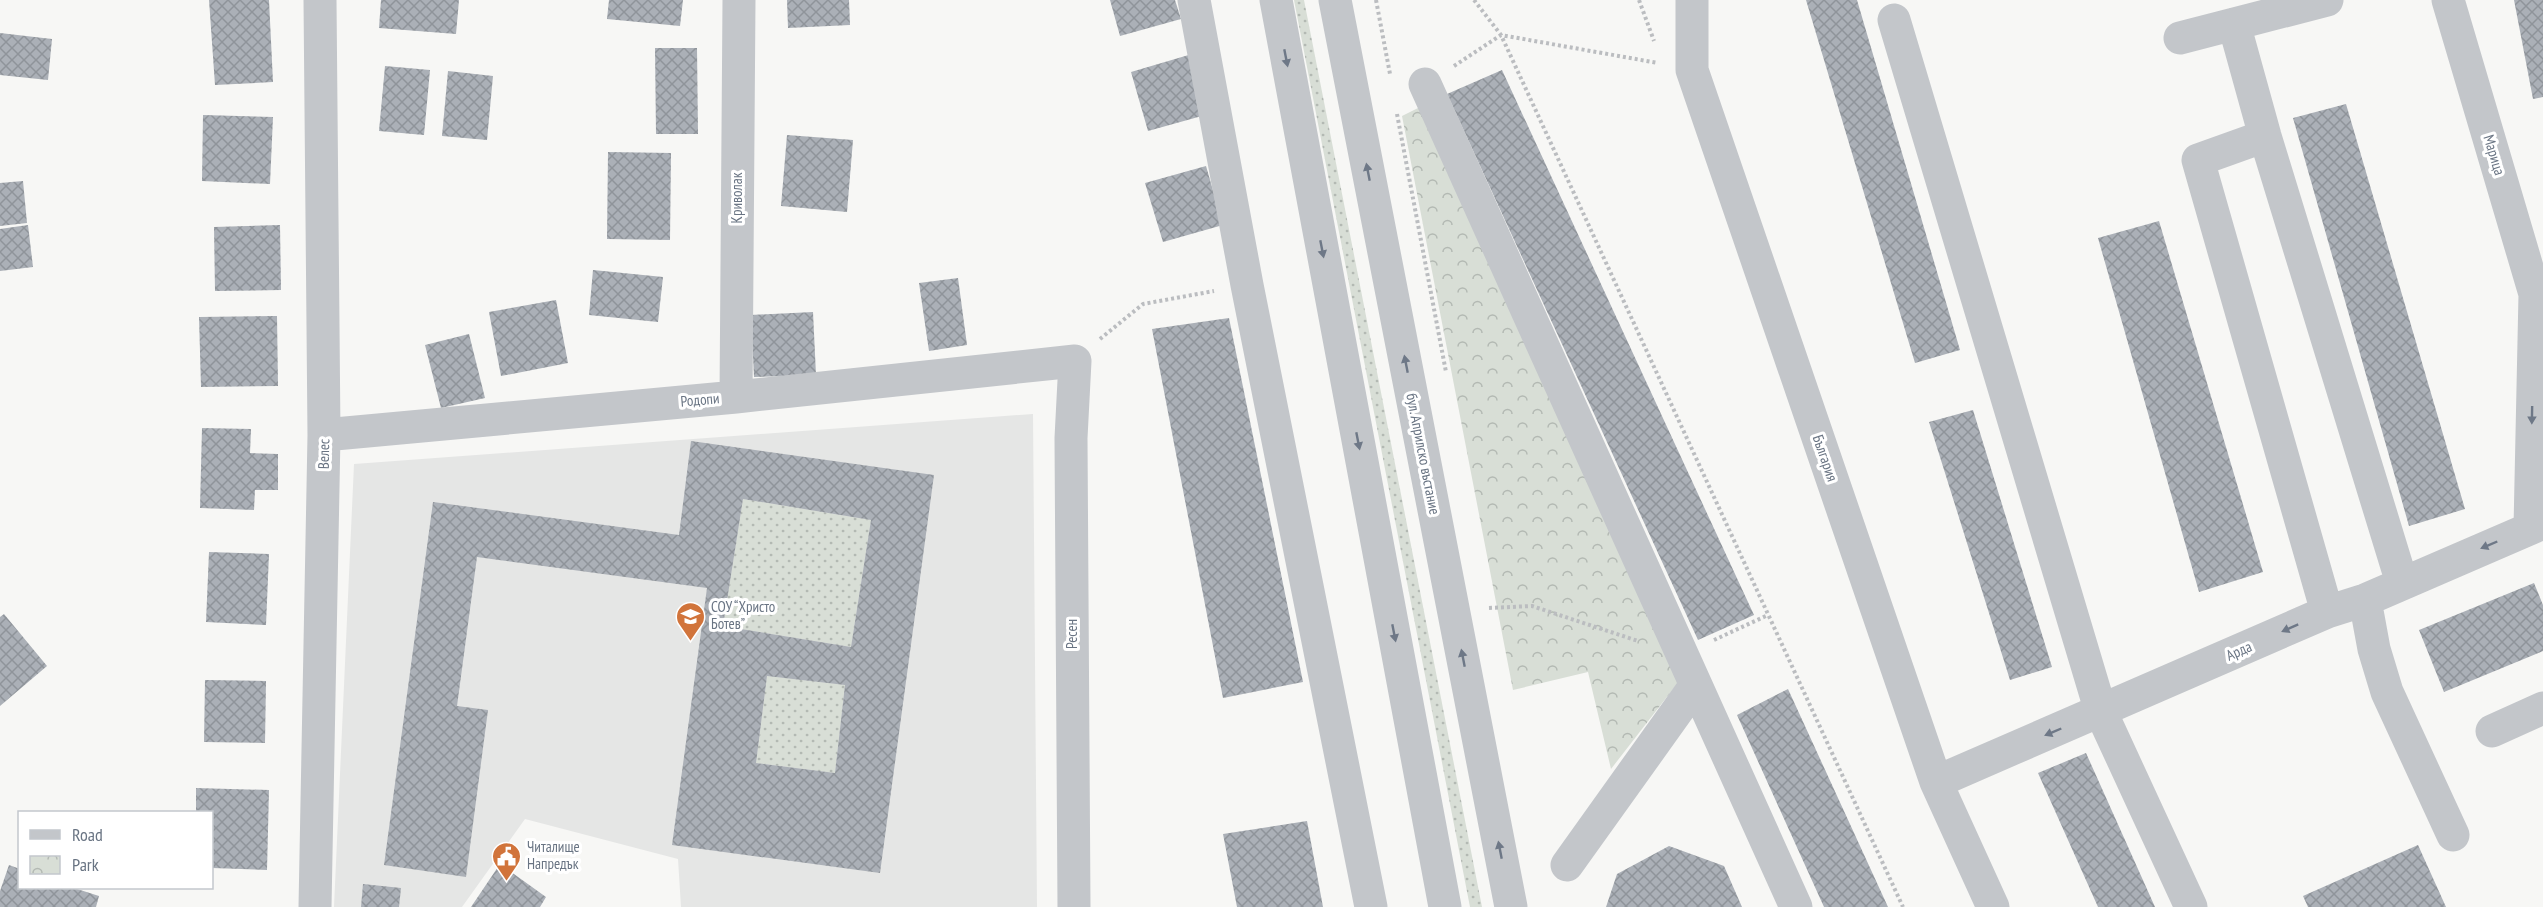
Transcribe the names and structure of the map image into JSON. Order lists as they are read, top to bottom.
{
  "streets": {
    "street": [
      "Марица",
      "Криволак",
      "Родопи",
      "Велес",
      "бул. Априлско въстание",
      "България",
      "Ресен",
      "Арда"
    ]
  },
  "crossings": [
    ["Марица", "Арда"],
    ["Криволак", "Родопи"],
    ["Родопи", "Велес"],
    ["Родопи", "Ресен"],
    ["България", "Арда"]
  ],
  "one_way": ["Арда"],
  "places": {
    "school or university": ["СОУ “Христо Ботев”"],
    "public building": ["Читалище Напредък"]
  },
  "legend": ["Road", "Park"]
}
